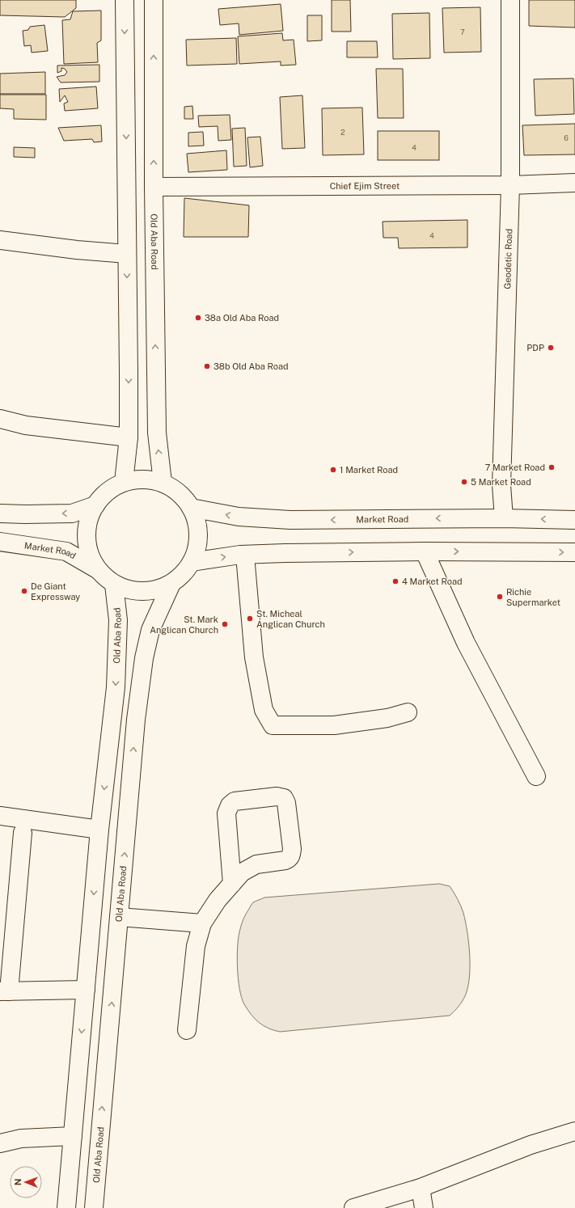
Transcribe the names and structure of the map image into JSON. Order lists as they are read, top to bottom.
{
  "streets": {
    "main road": [
      "Chief Ejim Street",
      "Old Aba Road",
      "Geodetic Road",
      "Market Road"
    ]
  },
  "crossings": [
    ["Chief Ejim Street", "Old Aba Road"],
    ["Chief Ejim Street", "Geodetic Road"],
    ["Old Aba Road", "Market Road"],
    ["Geodetic Road", "Market Road"]
  ],
  "places": [
    "38a Old Aba Road",
    "PDP",
    "38b Old Aba Road",
    "7 Market Road",
    "1 Market Road",
    "5 Market Road",
    "4 Market Road",
    "De Giant Expressway",
    "Richie Supermarket",
    "St. Micheal Anglican Church",
    "St. Mark Anglican Church"
  ],
  "house_numbers": [
    "7",
    "2",
    "6",
    "4",
    "4"
  ],
  "north": "left"
}
